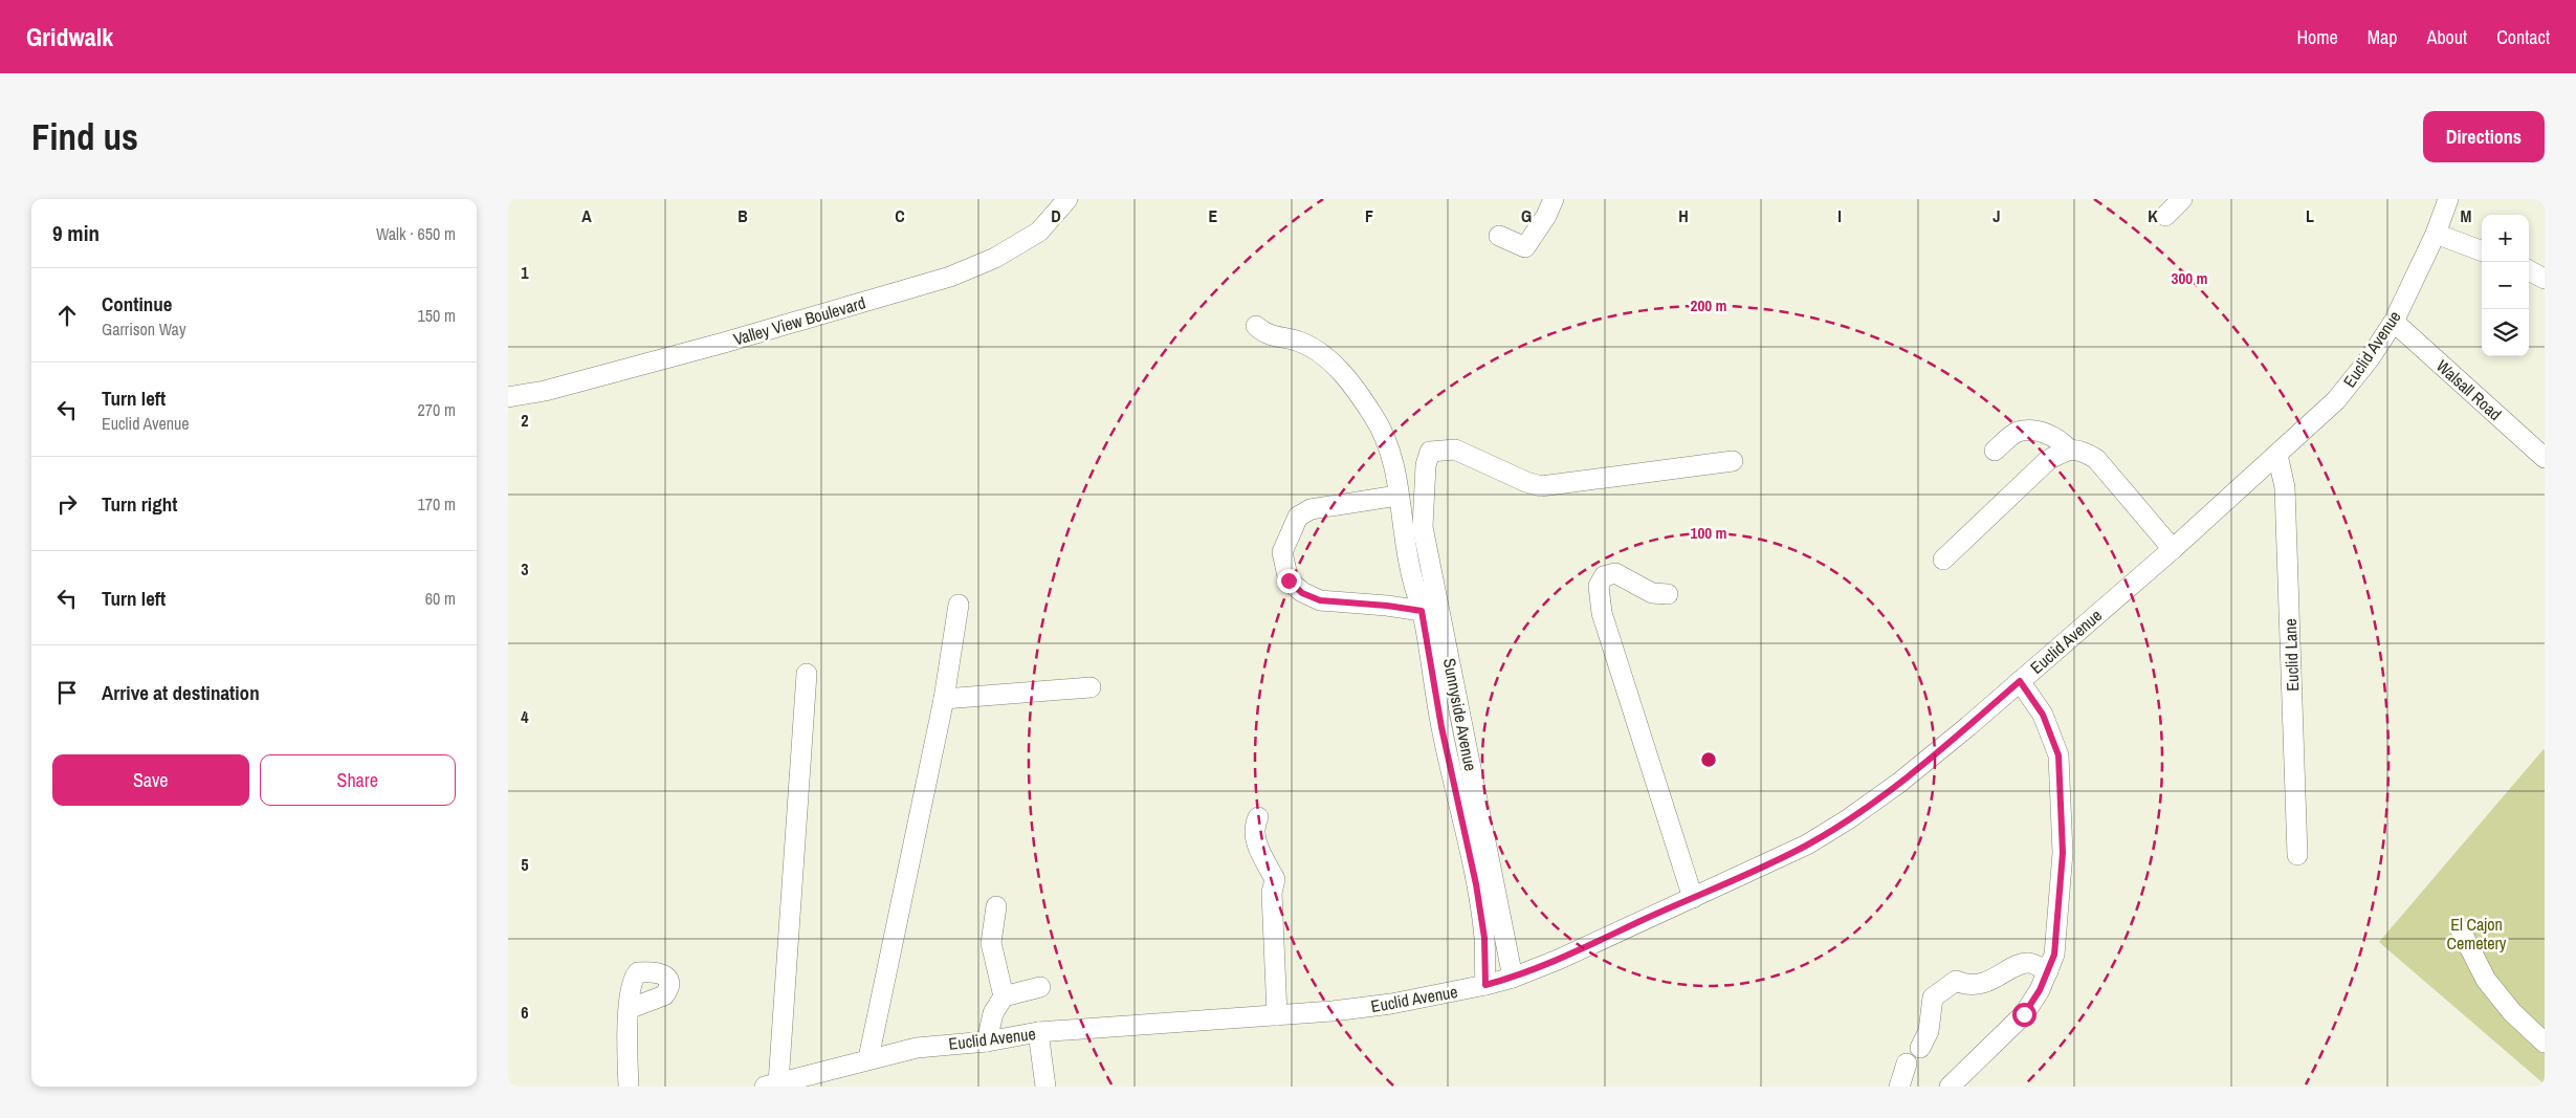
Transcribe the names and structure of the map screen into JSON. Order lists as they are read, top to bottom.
{
  "streets": {
    "street": [
      "Valley View Boulevard",
      "Euclid Avenue",
      "Walsall Road",
      "Euclid Lane",
      "Sunnyside Avenue"
    ]
  },
  "crossings": [
    ["Euclid Avenue", "Walsall Road"],
    ["Euclid Avenue", "Euclid Lane"],
    ["Euclid Avenue", "Sunnyside Avenue"]
  ],
  "parks": ["El Cajon Cemetery"],
  "page": {
    "header": "Gridwalk",
    "nav": [
      "Home",
      "Map",
      "About",
      "Contact"
    ],
    "buttons": [
      "Directions",
      ["Save", "Share"]
    ],
    "title": "Find us",
    "heading": ["9 min", "Walk · 650 m"],
    "map_buttons": ["+", "−"],
    "list": [
      ["Continue", "Garrison Way", "150 m"],
      ["Turn left", "Euclid Avenue", "270 m"],
      ["Turn right", "170 m"],
      ["Turn left", "60 m"],
      "Arrive at destination"
    ]
  },
  "grid": {
    "columns": [
      "A",
      "B",
      "C",
      "D",
      "E",
      "F",
      "G",
      "H",
      "I",
      "J",
      "K",
      "L",
      "M"
    ],
    "rows": [
      "1",
      "2",
      "3",
      "4",
      "5",
      "6"
    ]
  },
  "rings": ["300 m", "200 m", "100 m"]
}
